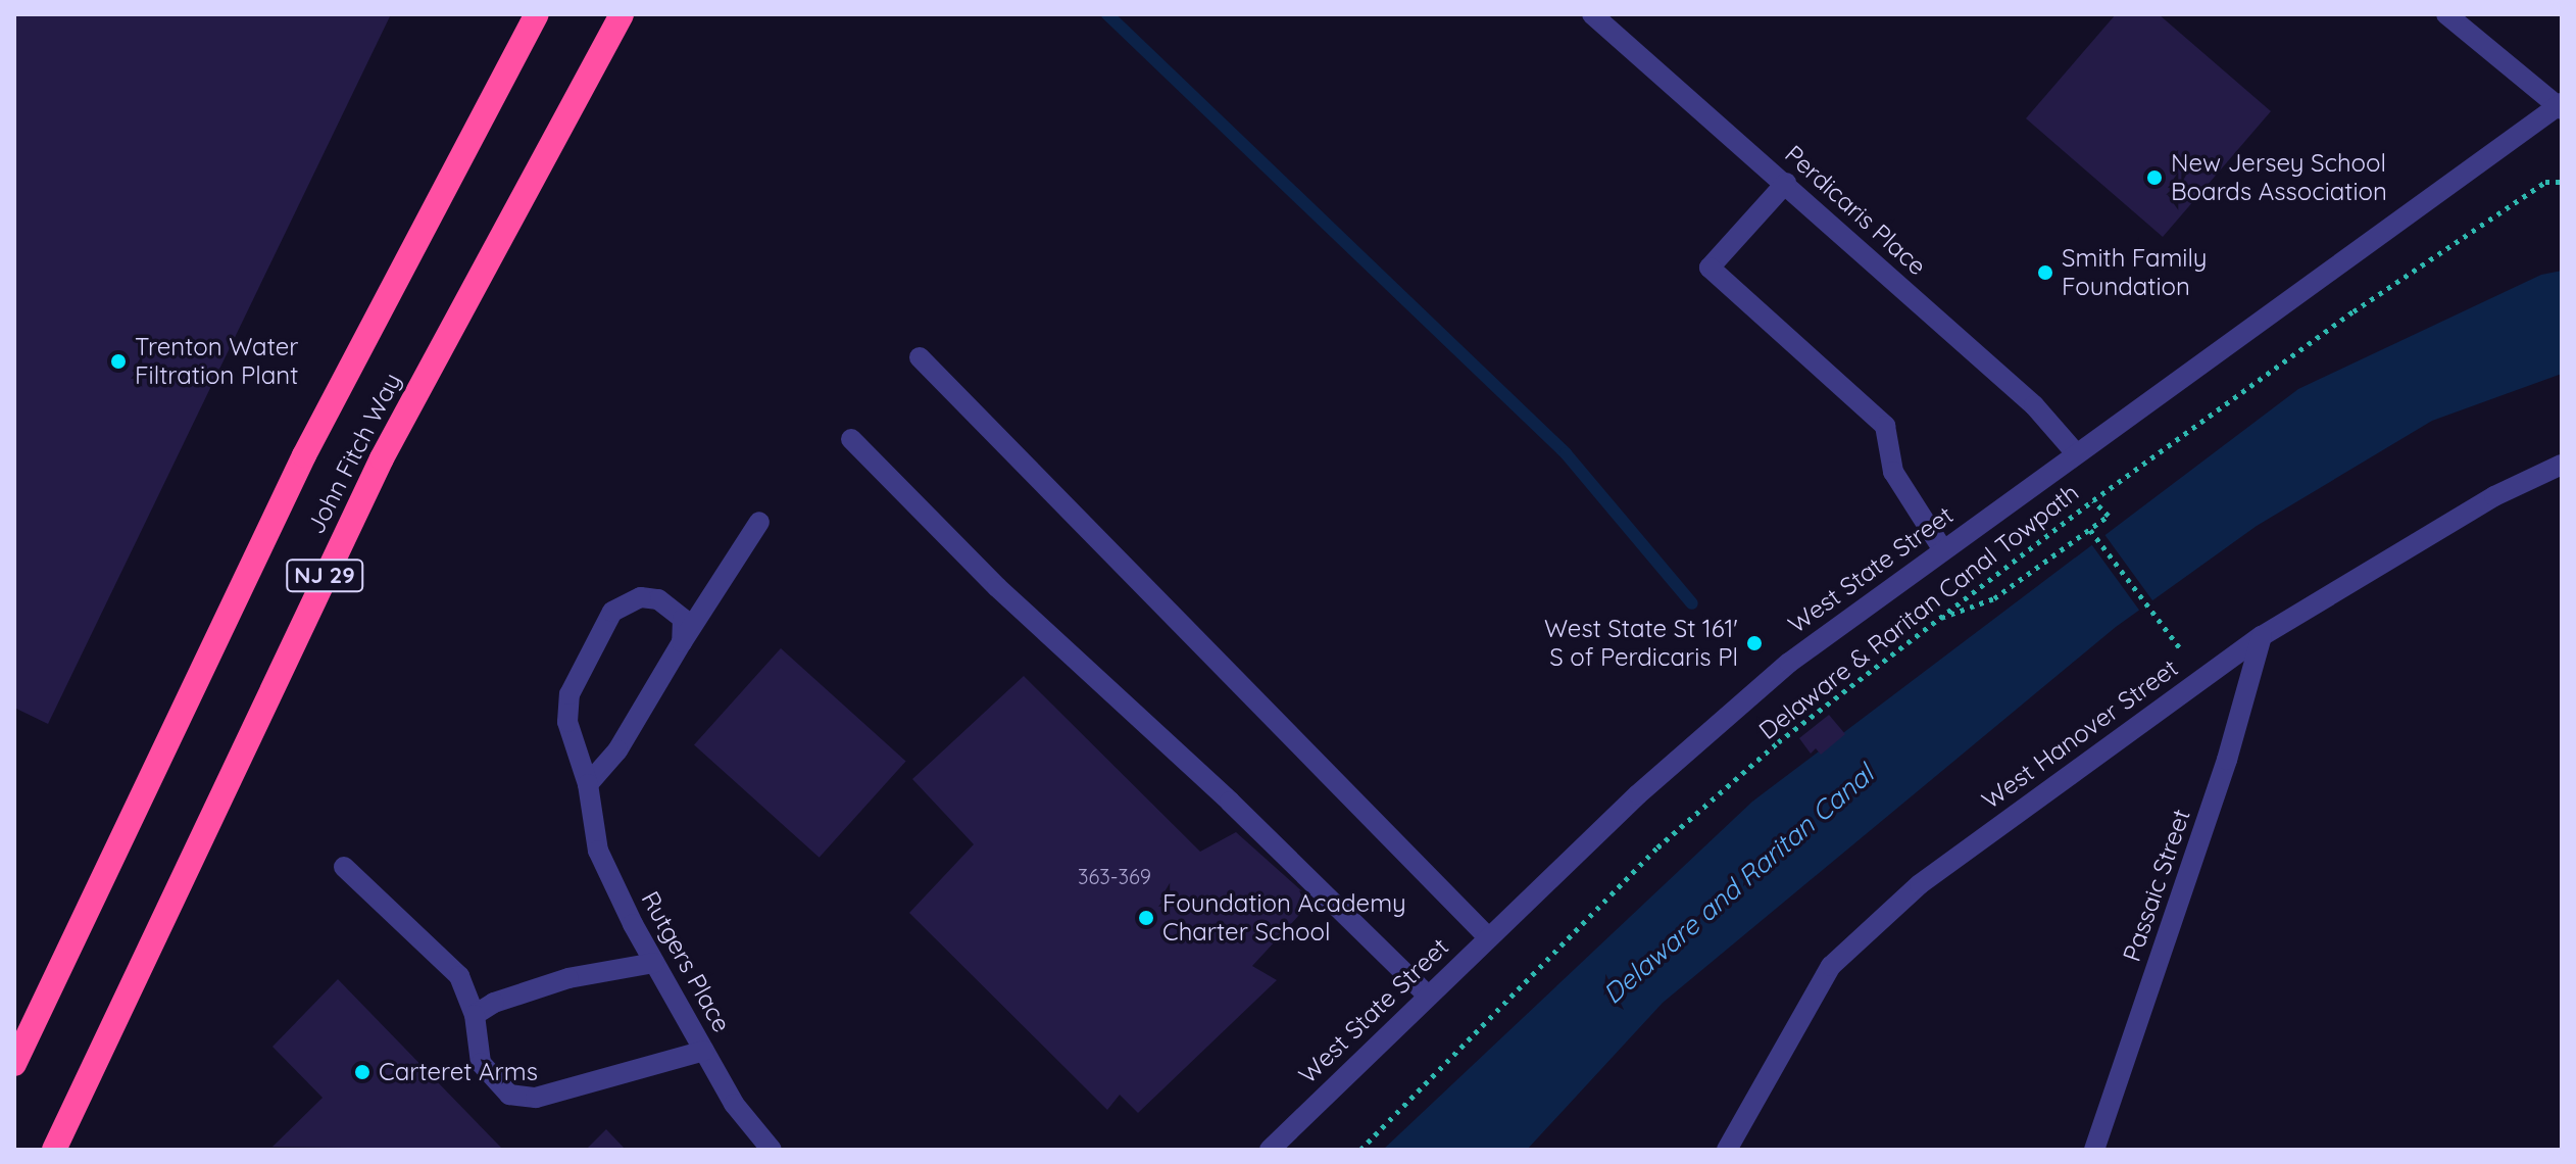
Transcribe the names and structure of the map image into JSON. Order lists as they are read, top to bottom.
{
  "streets": {
    "highway": ["John Fitch Way", "NJ 29"],
    "street": [
      "Perdicaris Place",
      "West State Street",
      "West Hanover Street",
      "Passaic Street",
      "Rutgers Place"
    ],
    "path": ["Delaware & Raritan Canal Towpath"]
  },
  "crossings": [
    ["Perdicaris Place", "West State Street"],
    ["West Hanover Street", "Passaic Street"]
  ],
  "water": ["Delaware and Raritan Canal"],
  "places": [
    "New Jersey School Boards Association",
    "Smith Family Foundation",
    "Trenton Water Filtration Plant",
    "West State St 161' S of Perdicaris Pl",
    "Foundation Academy Charter School",
    "Carteret Arms"
  ],
  "house_numbers": ["363-369"]
}
